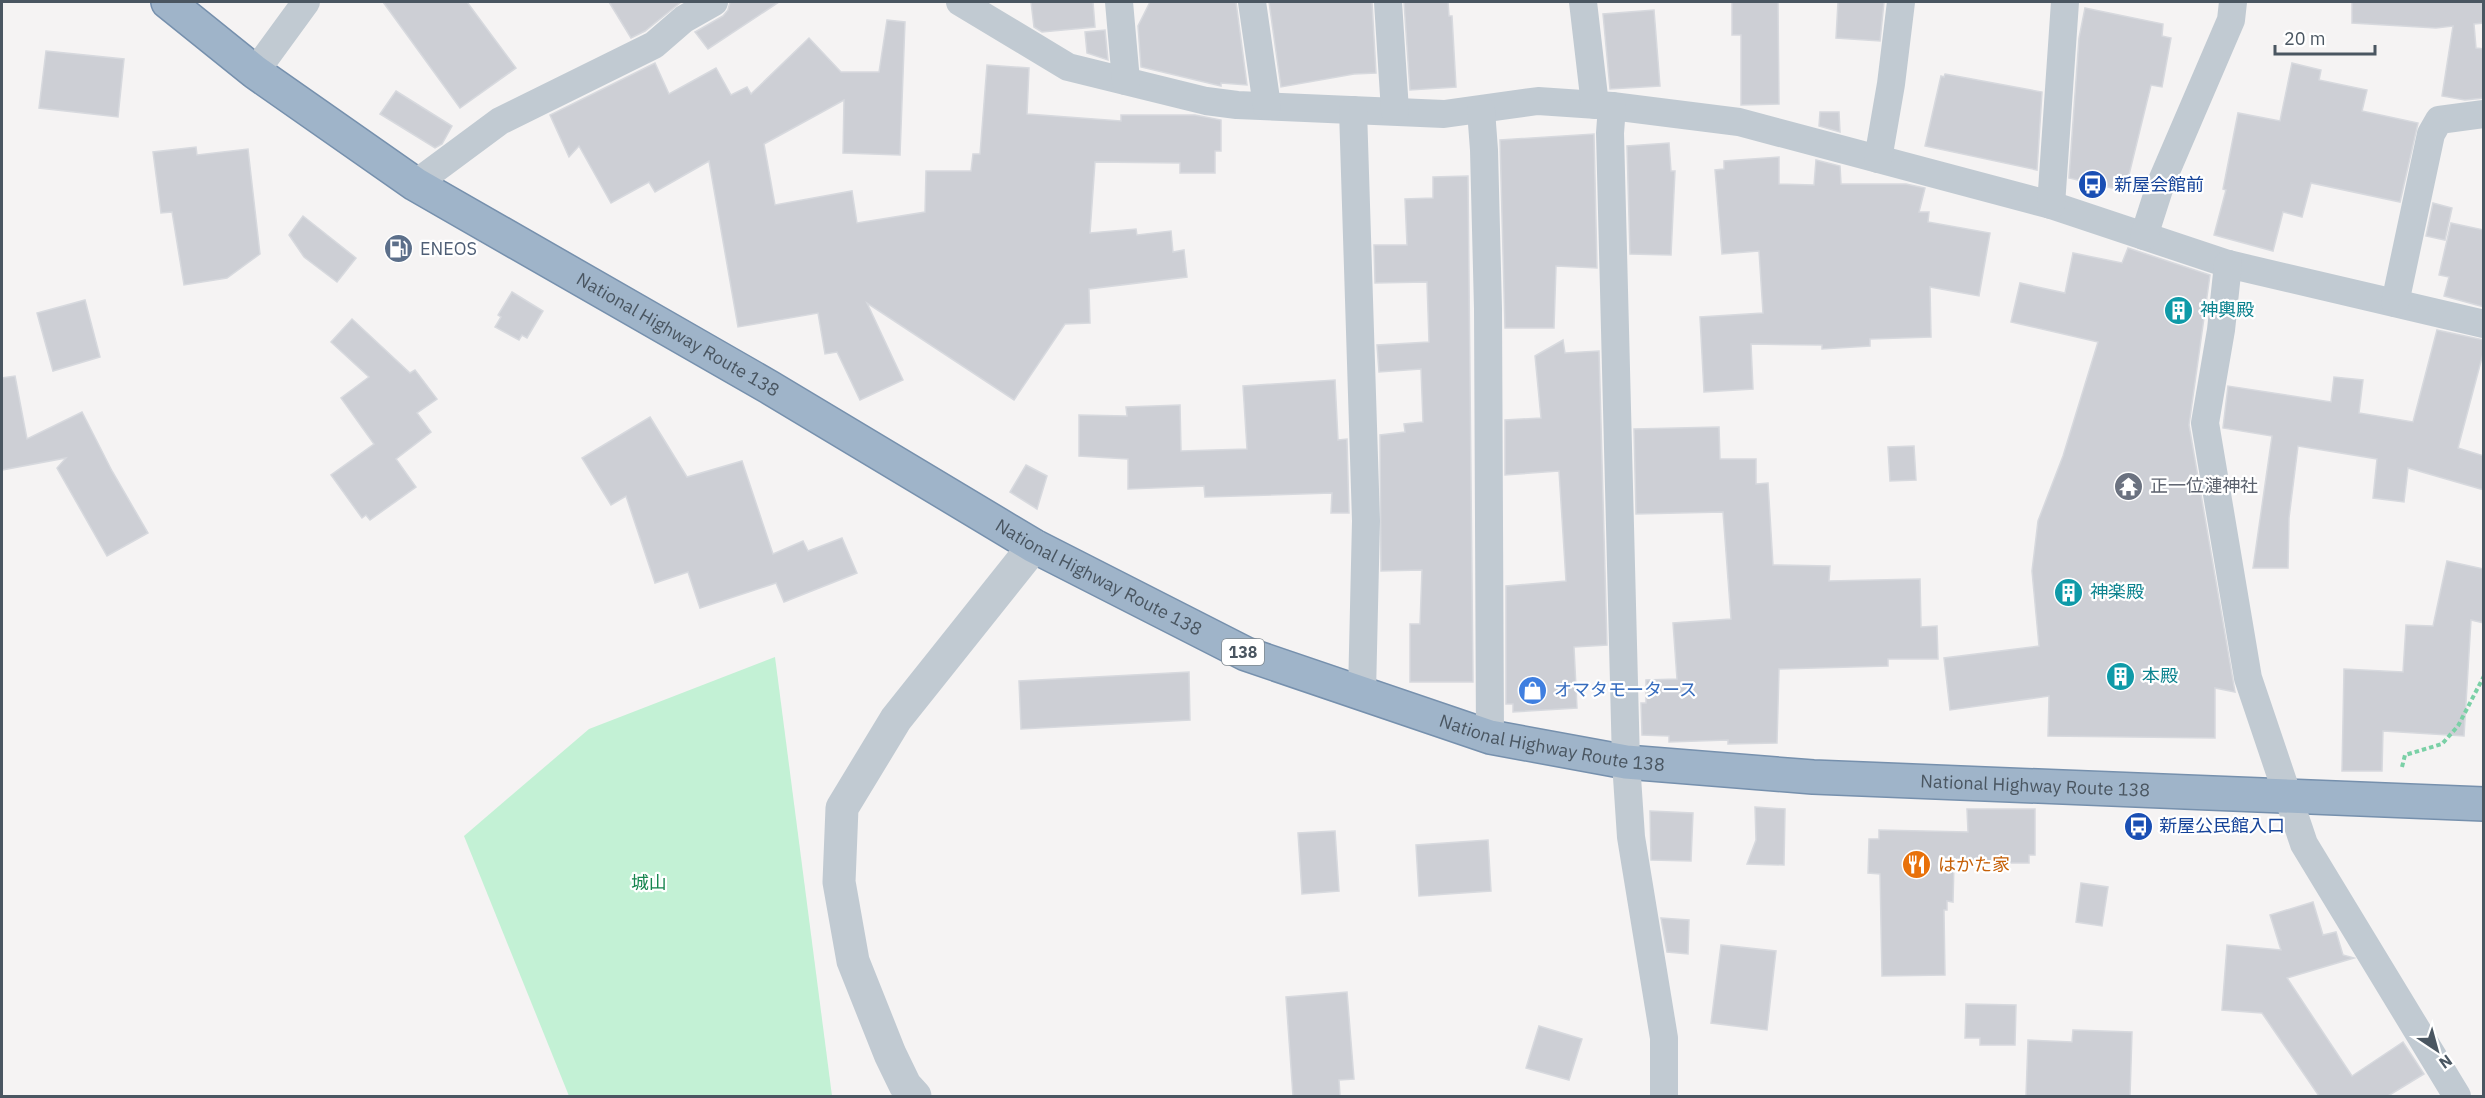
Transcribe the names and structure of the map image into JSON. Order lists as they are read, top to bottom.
{
  "streets": {
    "highway": ["National Highway Route 138", "138"]
  },
  "parks": ["城山"],
  "places": {
    "bus stop": ["新屋会館前", "新屋公民館入口"],
    "fuel station": ["ENEOS"],
    "building": ["神輿殿", "神楽殿", "本殿"],
    "temple": ["正一位漣神社"],
    "shop": ["オマタモータース"],
    "restaurant": ["はかた家"]
  },
  "scale_bar": "20 m",
  "north": "bottom right"
}
